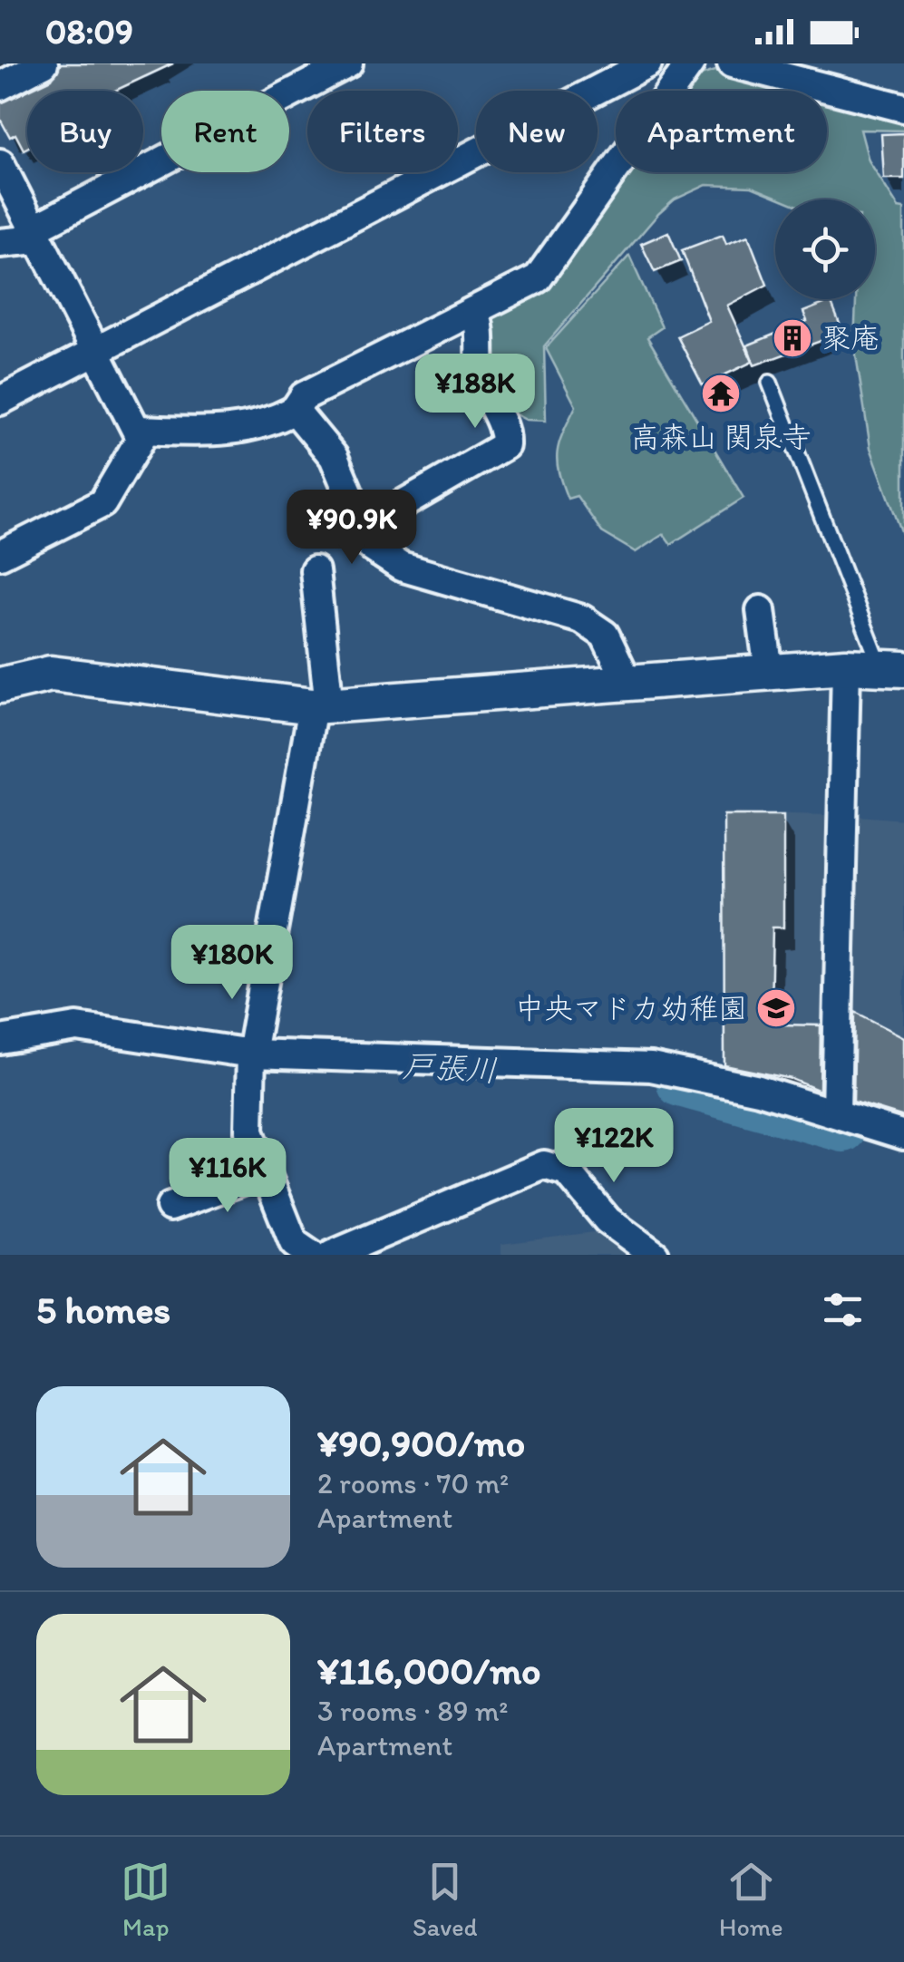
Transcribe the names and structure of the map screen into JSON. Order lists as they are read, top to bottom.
{
  "water": ["戸張川"],
  "places": {
    "building": ["聚庵"],
    "temple": ["高森山 関泉寺"],
    "school or university": ["中央マドカ幼稚園"]
  },
  "page": {
    "status": "08:09",
    "chip": [
      "Buy",
      "Rent",
      "Filters",
      "New",
      "Apartment"
    ],
    "price": [
      "¥188K",
      "¥90.9K",
      "¥180K",
      "¥122K",
      "¥116K"
    ],
    "heading": "5 homes",
    "list": [
      {
        "name": "¥90,900/mo",
        "note": "2 rooms · 70 m² · Apartment"
      },
      {
        "name": "¥116,000/mo",
        "note": "3 rooms · 89 m² · Apartment"
      }
    ],
    "tabs": ["Map", "Saved", "Home"]
  }
}
